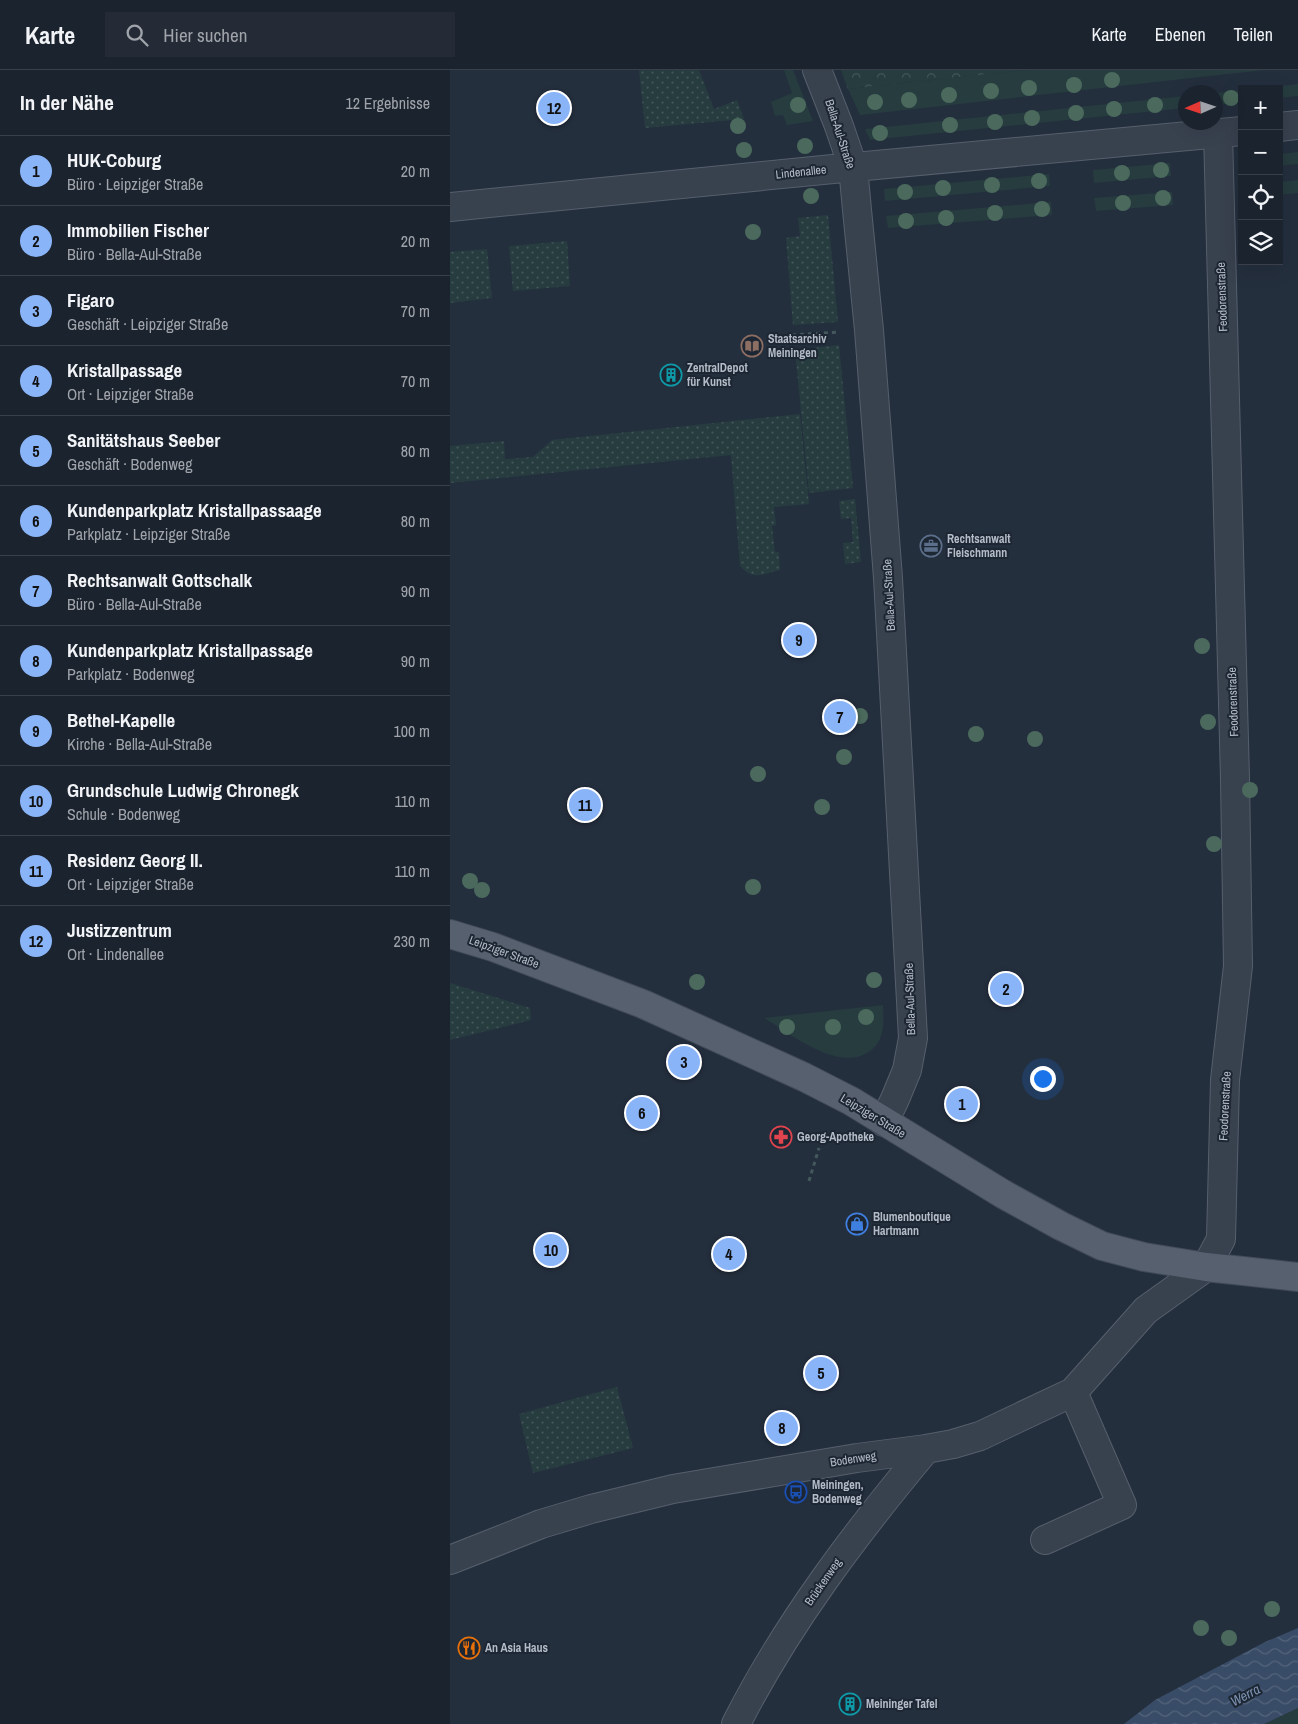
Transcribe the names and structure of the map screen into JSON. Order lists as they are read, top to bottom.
{
  "streets": {
    "main road": ["Leipziger Straße"],
    "street": [
      "Bella-Aul-Straße",
      "Lindenallee",
      "Feodorenstraße",
      "Bodenweg",
      "Brückenweg"
    ]
  },
  "crossings": [
    ["Bella-Aul-Straße", "Lindenallee"],
    ["Bella-Aul-Straße", "Leipziger Straße"],
    ["Lindenallee", "Feodorenstraße"],
    ["Feodorenstraße", "Leipziger Straße"],
    ["Feodorenstraße", "Bodenweg"],
    ["Leipziger Straße", "Bodenweg"],
    ["Bodenweg", "Brückenweg"]
  ],
  "water": ["Werra"],
  "places": {
    "library": ["Staatsarchiv Meiningen"],
    "building": ["ZentralDepot für Kunst", "Meininger Tafel"],
    "office": ["Rechtsanwalt Fleischmann"],
    "pharmacy": ["Georg-Apotheke"],
    "shop": ["Blumenboutique Hartmann"],
    "bus stop": ["Meiningen, Bodenweg"],
    "restaurant": ["An Asia Haus"]
  },
  "north": "left",
  "page": {
    "header": "Karte",
    "search": "Hier suchen",
    "nav": ["Karte", "Ebenen", "Teilen"],
    "heading": ["In der Nähe", "12 Ergebnisse"],
    "map_buttons": ["+", "−"],
    "pins": [
      "12",
      "9",
      "7",
      "11",
      "2",
      "3",
      "1",
      "6",
      "10",
      "4",
      "5",
      "8"
    ],
    "list": [
      {
        "mark": "1",
        "name": "HUK-Coburg",
        "note": "Büro · Leipziger Straße",
        "value": "20 m"
      },
      {
        "mark": "2",
        "name": "Immobilien Fischer",
        "note": "Büro · Bella-Aul-Straße",
        "value": "20 m"
      },
      {
        "mark": "3",
        "name": "Figaro",
        "note": "Geschäft · Leipziger Straße",
        "value": "70 m"
      },
      {
        "mark": "4",
        "name": "Kristallpassage",
        "note": "Ort · Leipziger Straße",
        "value": "70 m"
      },
      {
        "mark": "5",
        "name": "Sanitätshaus Seeber",
        "note": "Geschäft · Bodenweg",
        "value": "80 m"
      },
      {
        "mark": "6",
        "name": "Kundenparkplatz Kristallpassaage",
        "note": "Parkplatz · Leipziger Straße",
        "value": "80 m"
      },
      {
        "mark": "7",
        "name": "Rechtsanwalt Gottschalk",
        "note": "Büro · Bella-Aul-Straße",
        "value": "90 m"
      },
      {
        "mark": "8",
        "name": "Kundenparkplatz Kristallpassage",
        "note": "Parkplatz · Bodenweg",
        "value": "90 m"
      },
      {
        "mark": "9",
        "name": "Bethel-Kapelle",
        "note": "Kirche · Bella-Aul-Straße",
        "value": "100 m"
      },
      {
        "mark": "10",
        "name": "Grundschule Ludwig Chronegk",
        "note": "Schule · Bodenweg",
        "value": "110 m"
      },
      {
        "mark": "11",
        "name": "Residenz Georg II.",
        "note": "Ort · Leipziger Straße",
        "value": "110 m"
      },
      {
        "mark": "12",
        "name": "Justizzentrum",
        "note": "Ort · Lindenallee",
        "value": "230 m"
      }
    ]
  }
}
